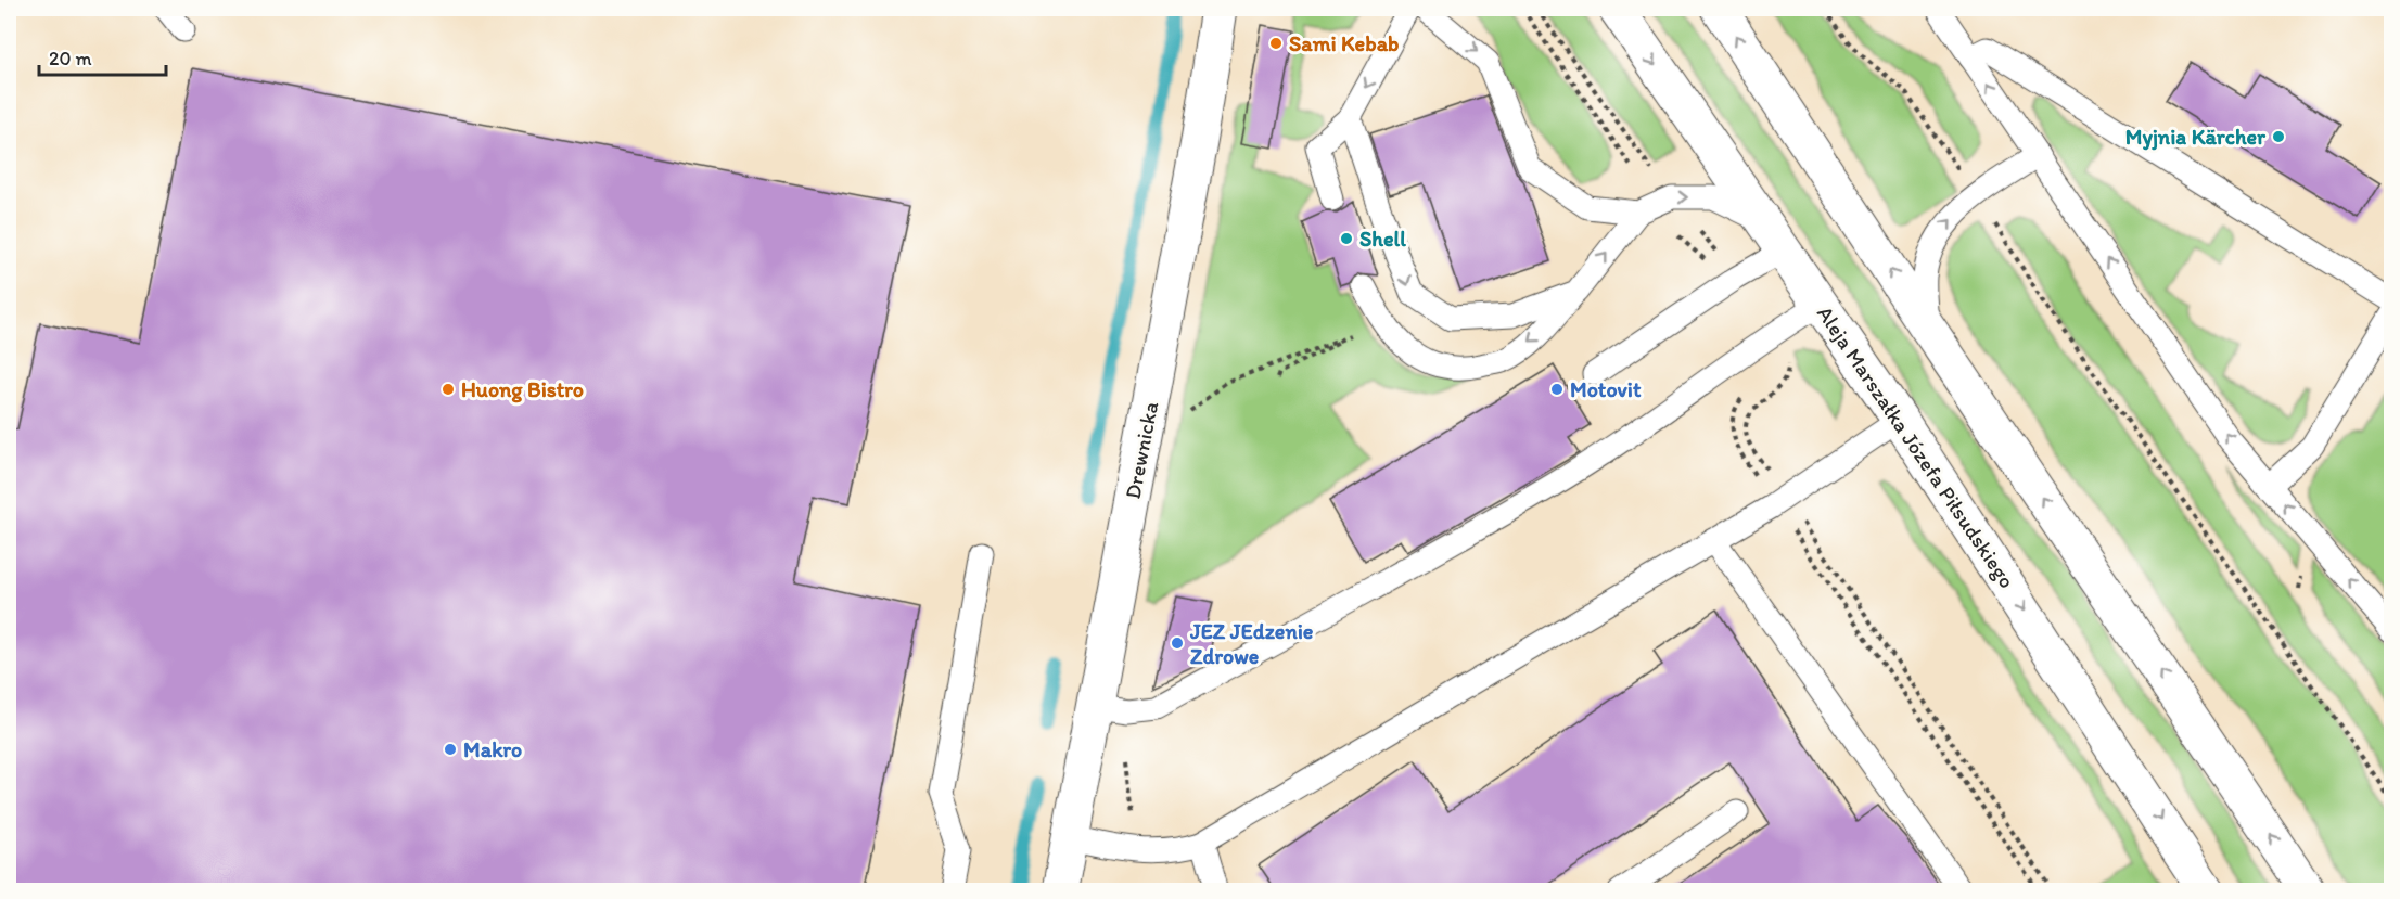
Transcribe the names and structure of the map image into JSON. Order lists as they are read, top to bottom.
{
  "streets": {
    "main road": ["Aleja Marszałka Józefa Piłsudskiego", "Drewnicka"]
  },
  "places": [
    "Sami Kebab",
    "Myjnia Kärcher",
    "Shell",
    "Huong Bistro",
    "Motovit",
    "JEZ JEdzenie Zdrowe",
    "Makro"
  ],
  "scale_bar": "20 m"
}
